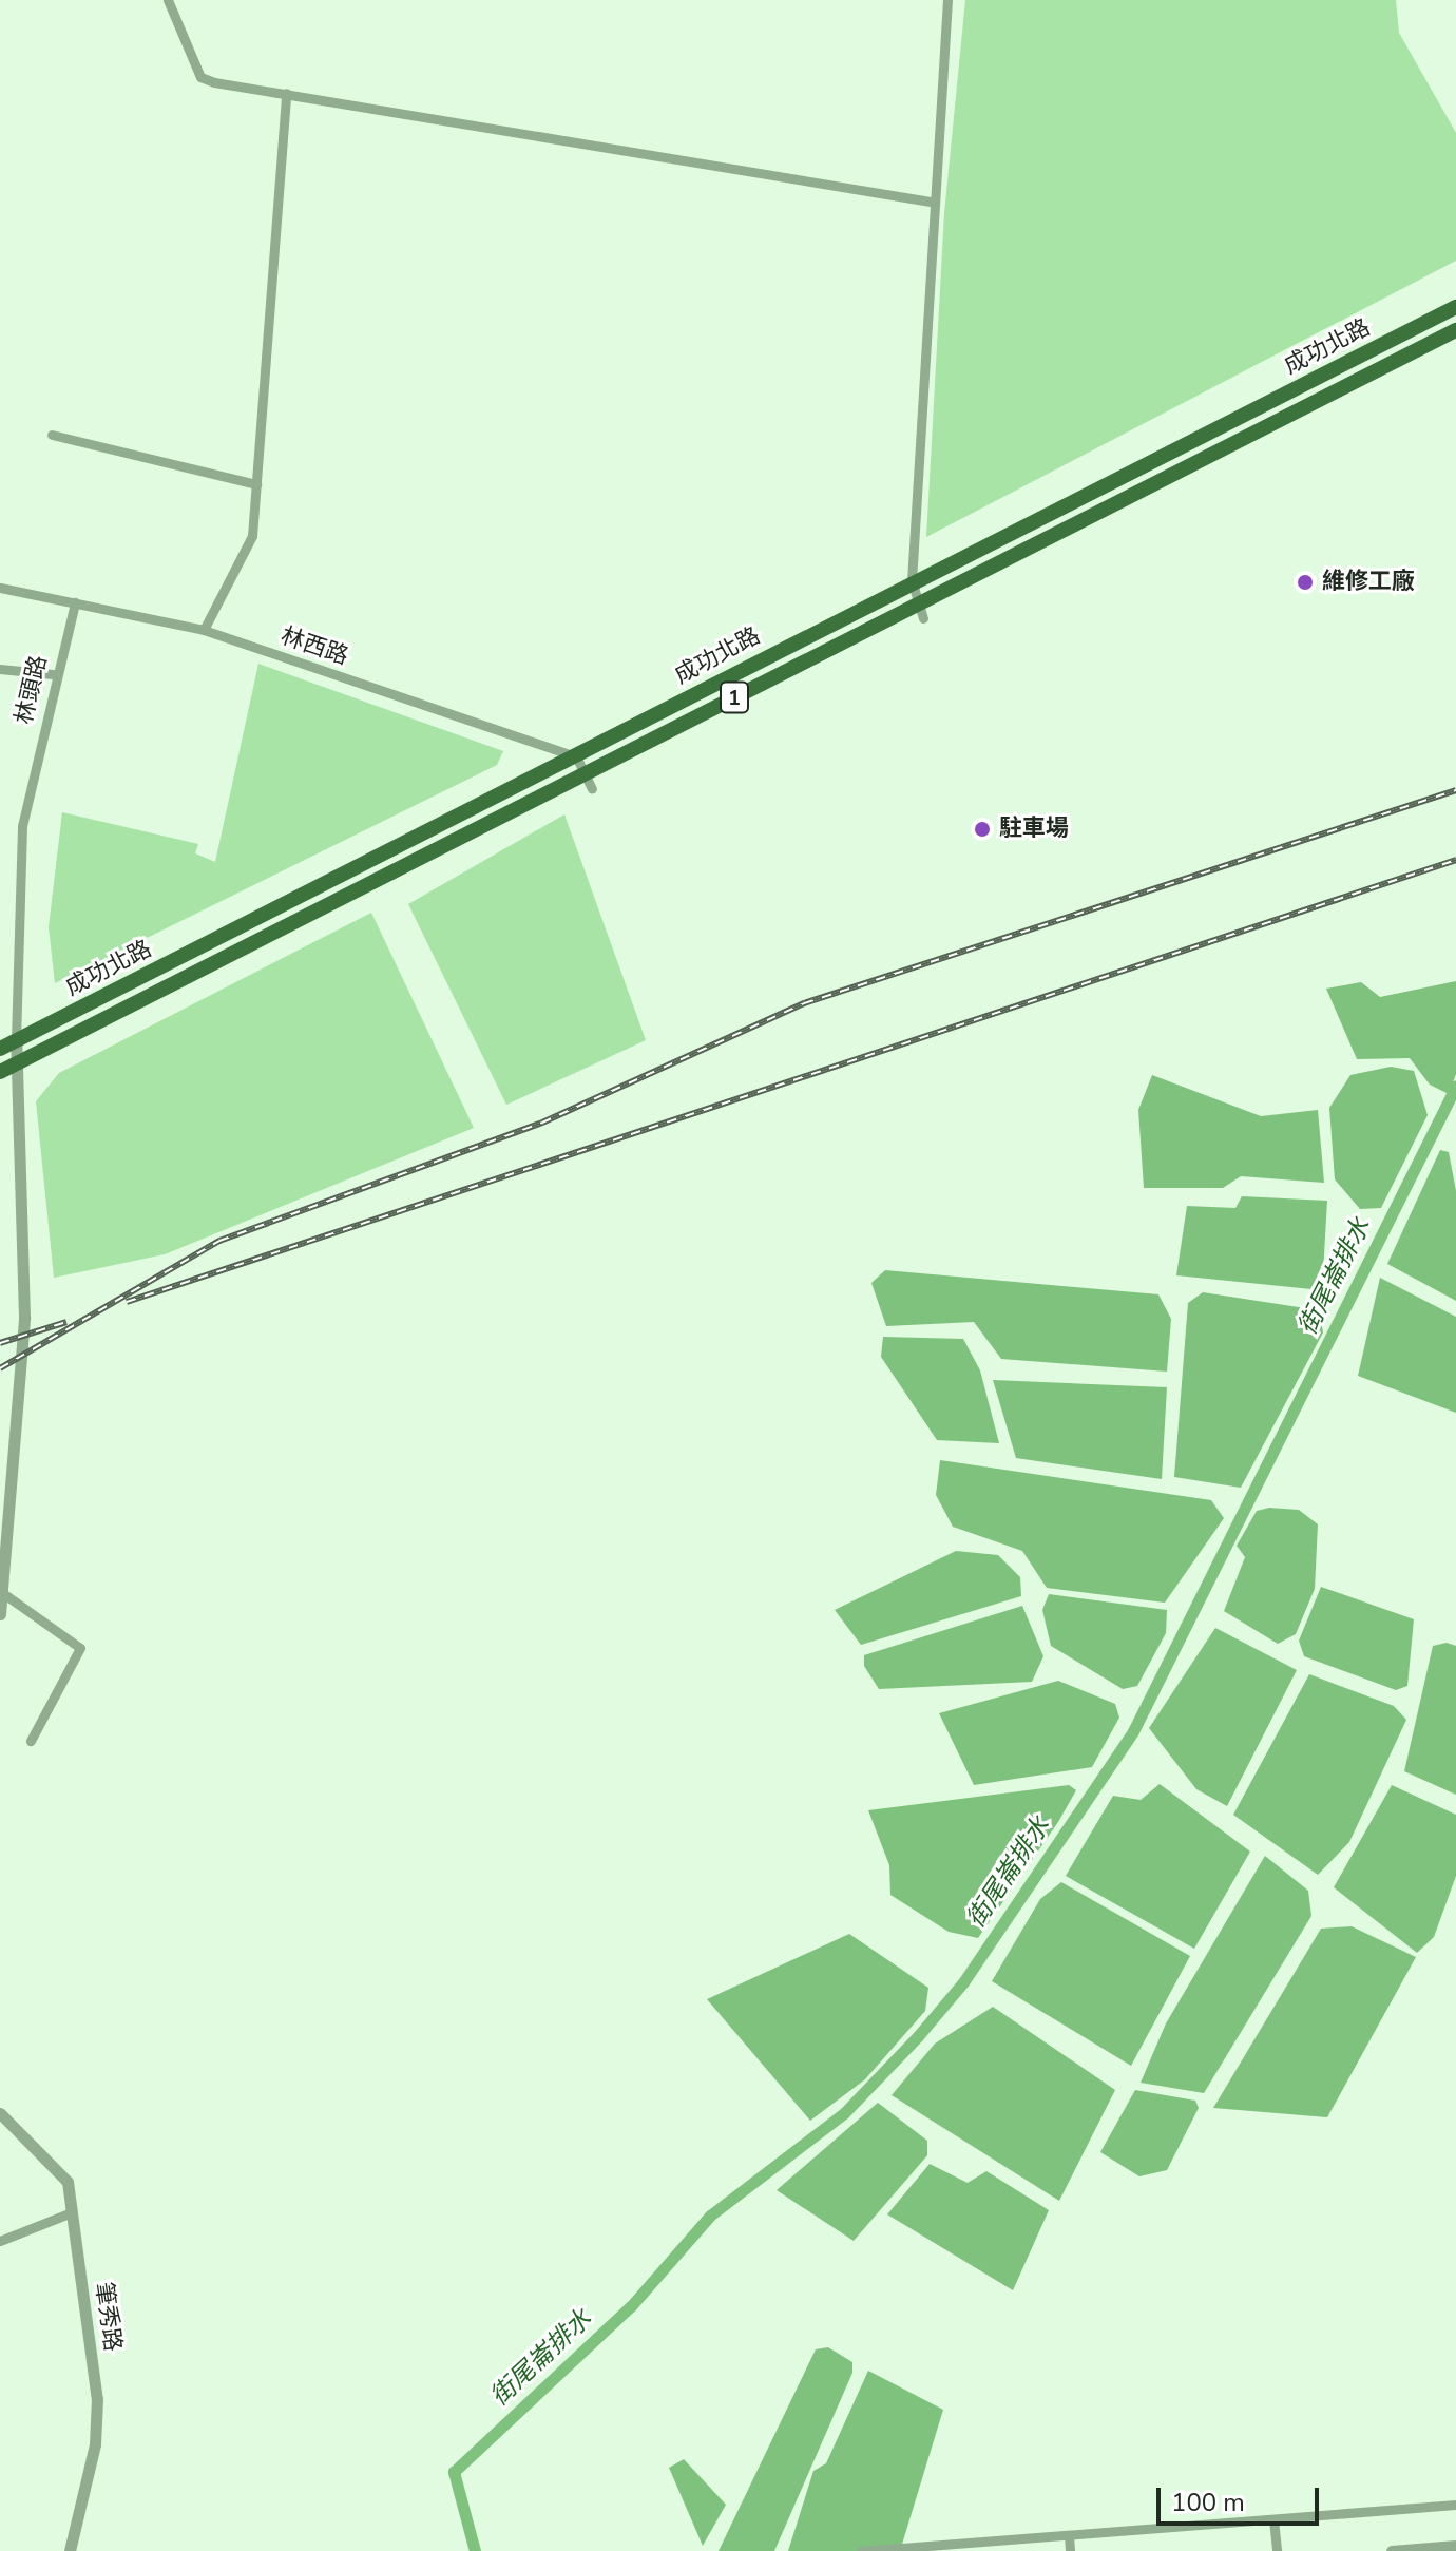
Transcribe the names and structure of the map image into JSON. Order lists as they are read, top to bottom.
{
  "streets": {
    "main road": ["成功北路", "1"],
    "street": ["林西路", "林頭路", "筆秀路"]
  },
  "crossings": [
    ["成功北路", "林西路"],
    ["成功北路", "林頭路"],
    ["林西路", "林頭路"]
  ],
  "water": ["街尾崙排水"],
  "places": ["維修工廠", "駐車場"],
  "scale_bar": "100 m"
}
